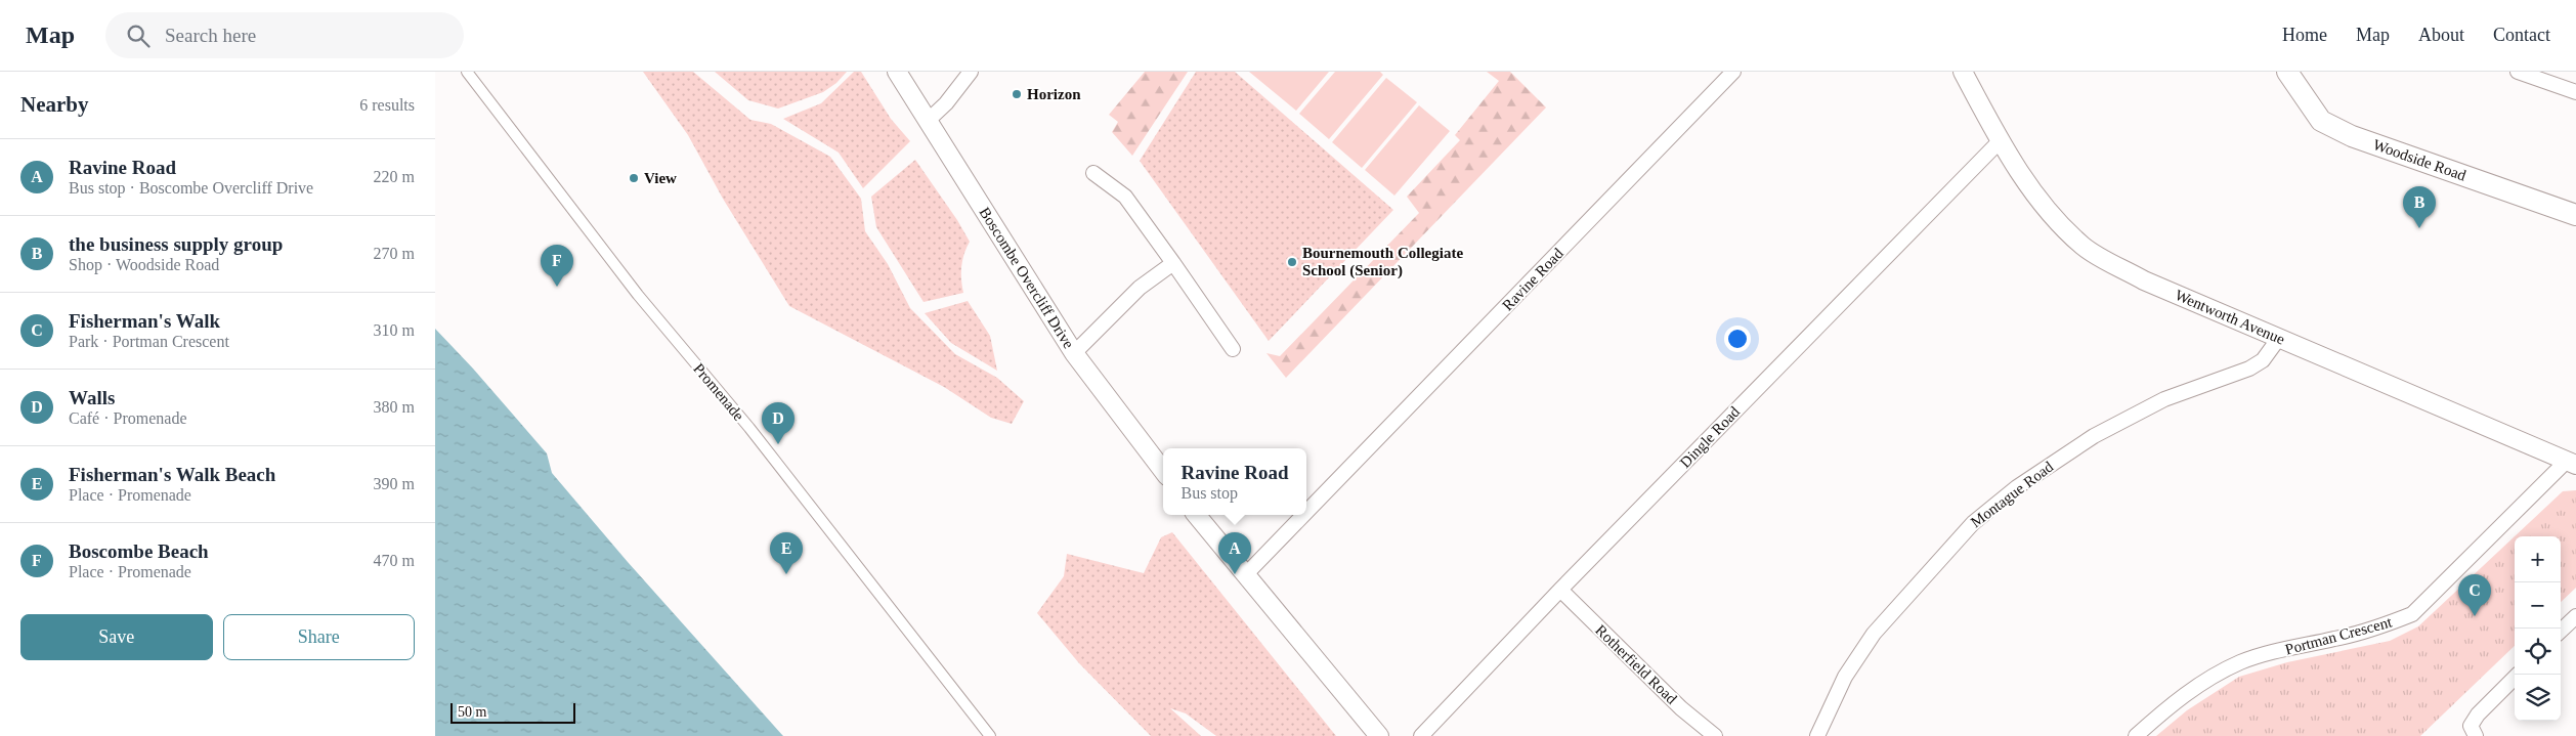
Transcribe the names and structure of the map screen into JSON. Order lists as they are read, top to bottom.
{
  "streets": {
    "main road": ["Woodside Road"],
    "street": [
      "Boscombe Overcliff Drive",
      "Ravine Road",
      "Wentworth Avenue",
      "Promenade",
      "Dingle Road",
      "Montague Road",
      "Portman Crescent",
      "Rotherfield Road"
    ]
  },
  "crossings": [
    ["Wentworth Avenue", "Dingle Road"],
    ["Wentworth Avenue", "Montague Road"],
    ["Wentworth Avenue", "Portman Crescent"],
    ["Dingle Road", "Rotherfield Road"]
  ],
  "places": ["Horizon", "View", "Bournemouth Collegiate School (Senior)"],
  "scale_bar": "50 m",
  "page": {
    "header": "Map",
    "search": "Search here",
    "nav": [
      "Home",
      "Map",
      "About",
      "Contact"
    ],
    "heading": ["Nearby", "6 results"],
    "list": [
      {
        "mark": "A",
        "name": "Ravine Road",
        "note": "Bus stop · Boscombe Overcliff Drive",
        "value": "220 m"
      },
      {
        "mark": "B",
        "name": "the business supply group",
        "note": "Shop · Woodside Road",
        "value": "270 m"
      },
      {
        "mark": "C",
        "name": "Fisherman's Walk",
        "note": "Park · Portman Crescent",
        "value": "310 m"
      },
      {
        "mark": "D",
        "name": "Walls",
        "note": "Café · Promenade",
        "value": "380 m"
      },
      {
        "mark": "E",
        "name": "Fisherman's Walk Beach",
        "note": "Place · Promenade",
        "value": "390 m"
      },
      {
        "mark": "F",
        "name": "Boscombe Beach",
        "note": "Place · Promenade",
        "value": "470 m"
      }
    ],
    "pins": [
      "B",
      "F",
      "D",
      "A",
      "E",
      "C"
    ],
    "popup": ["Ravine Road", "Bus stop"],
    "map_buttons": ["+", "−"],
    "buttons": ["Save", "Share"],
    "scale": "50 m"
  }
}
